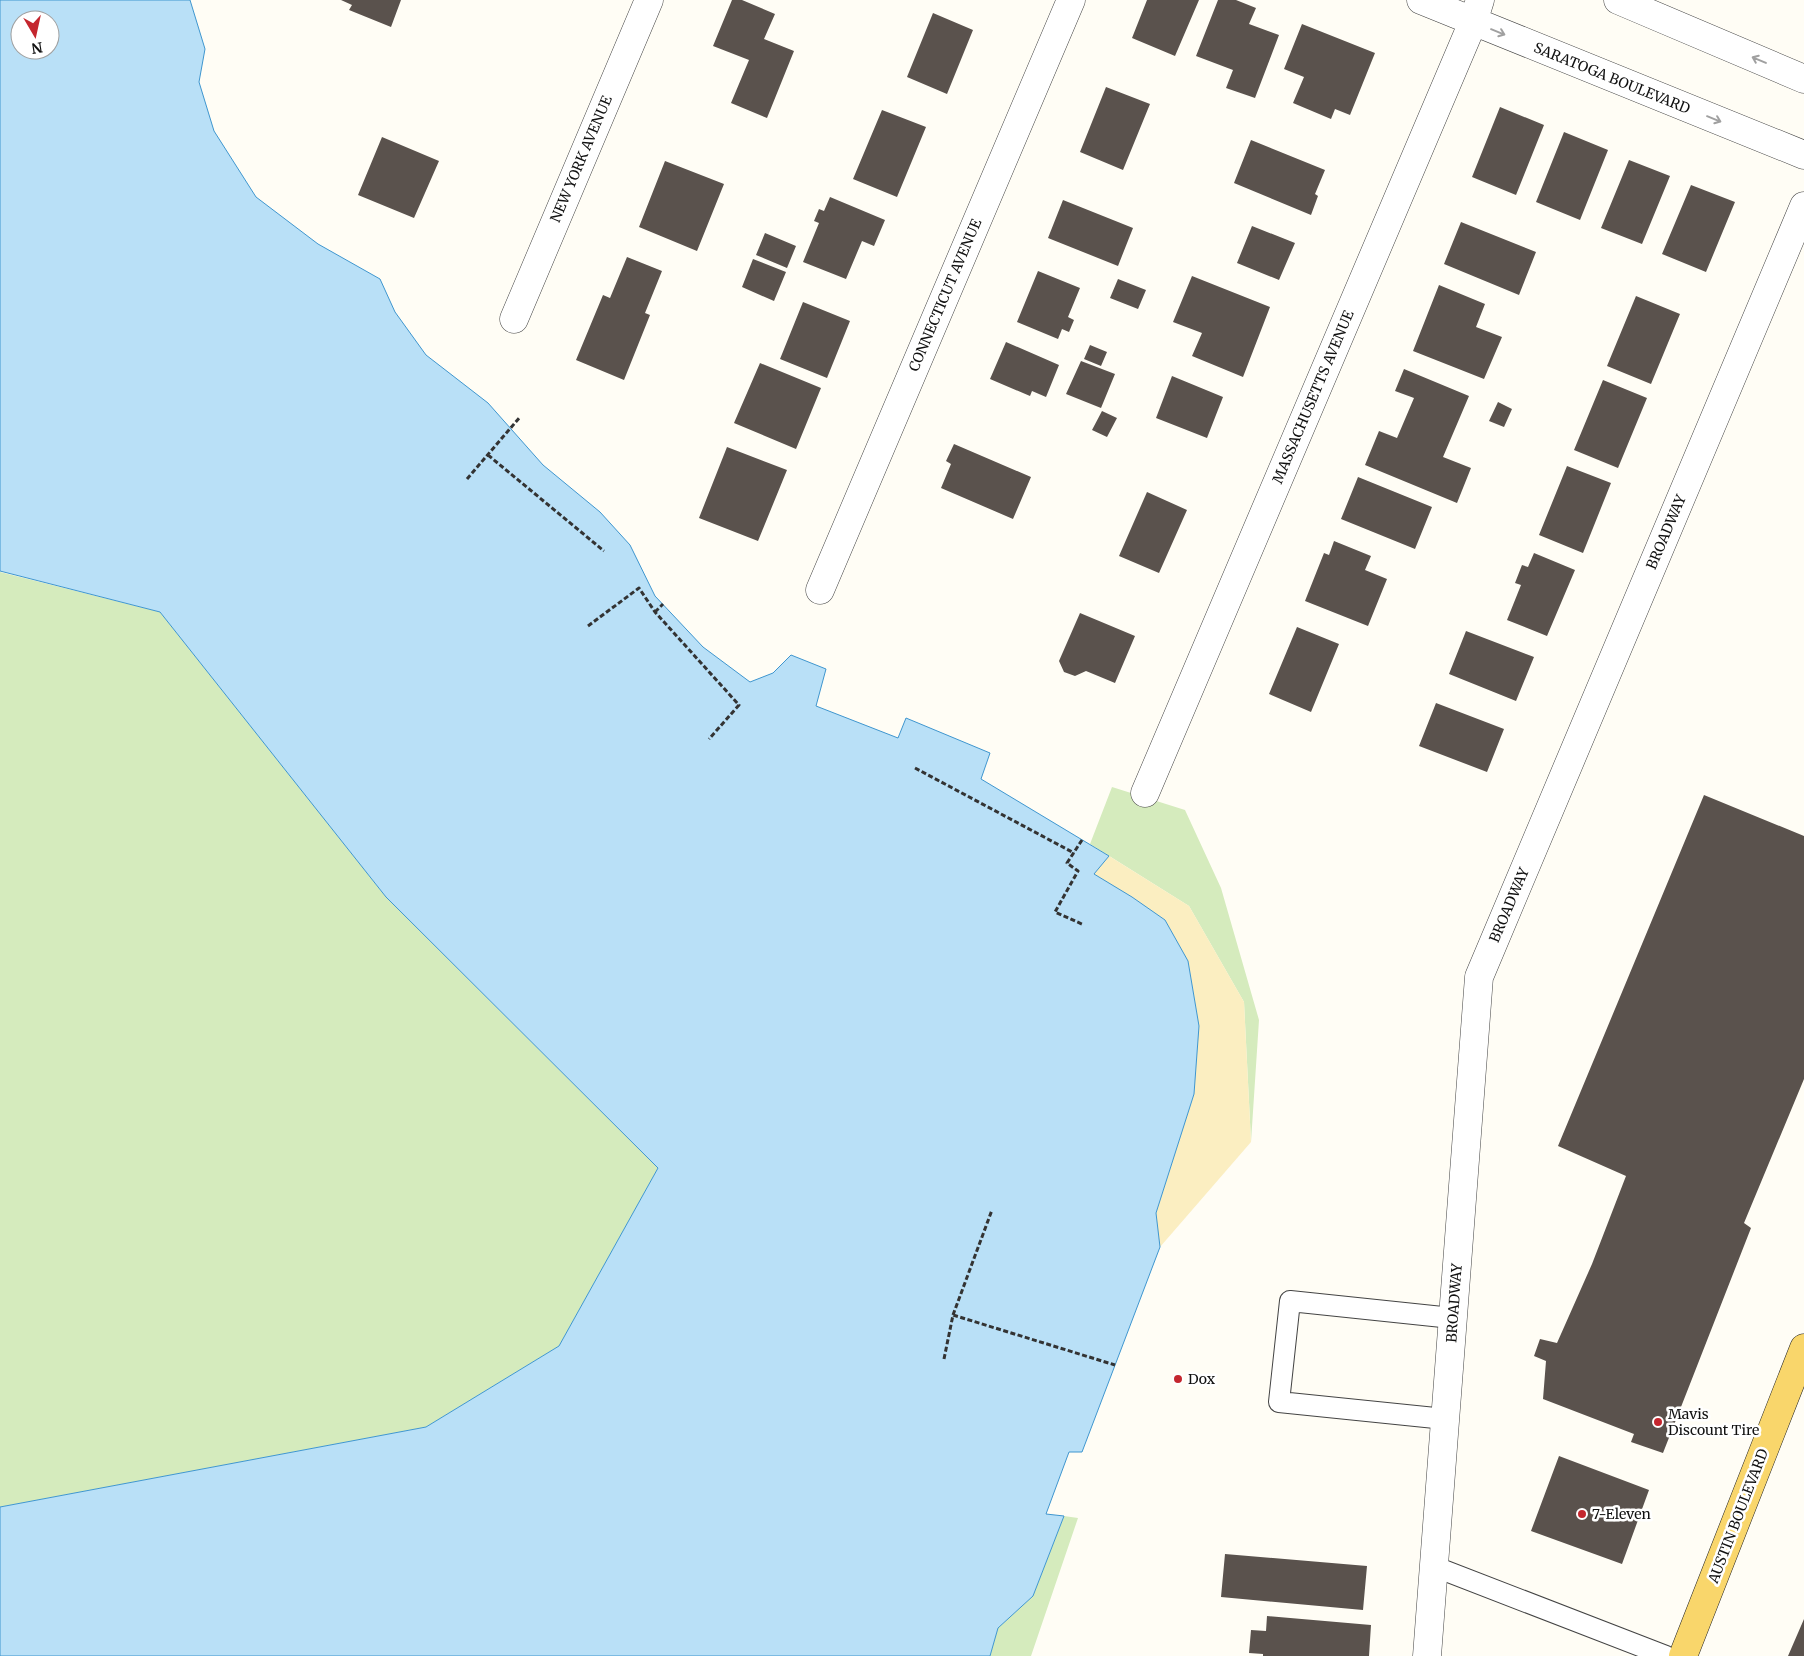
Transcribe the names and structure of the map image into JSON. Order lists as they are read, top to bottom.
{
  "streets": {
    "main road": ["AUSTIN BOULEVARD"],
    "street": [
      "SARATOGA BOULEVARD",
      "NEW YORK AVENUE",
      "CONNECTICUT AVENUE",
      "MASSACHUSETTS AVENUE",
      "BROADWAY"
    ]
  },
  "crossings": [
    ["SARATOGA BOULEVARD", "MASSACHUSETTS AVENUE"]
  ],
  "places": ["Dox", "Mavis Discount Tire", "7-Eleven"],
  "north": "bottom"
}
